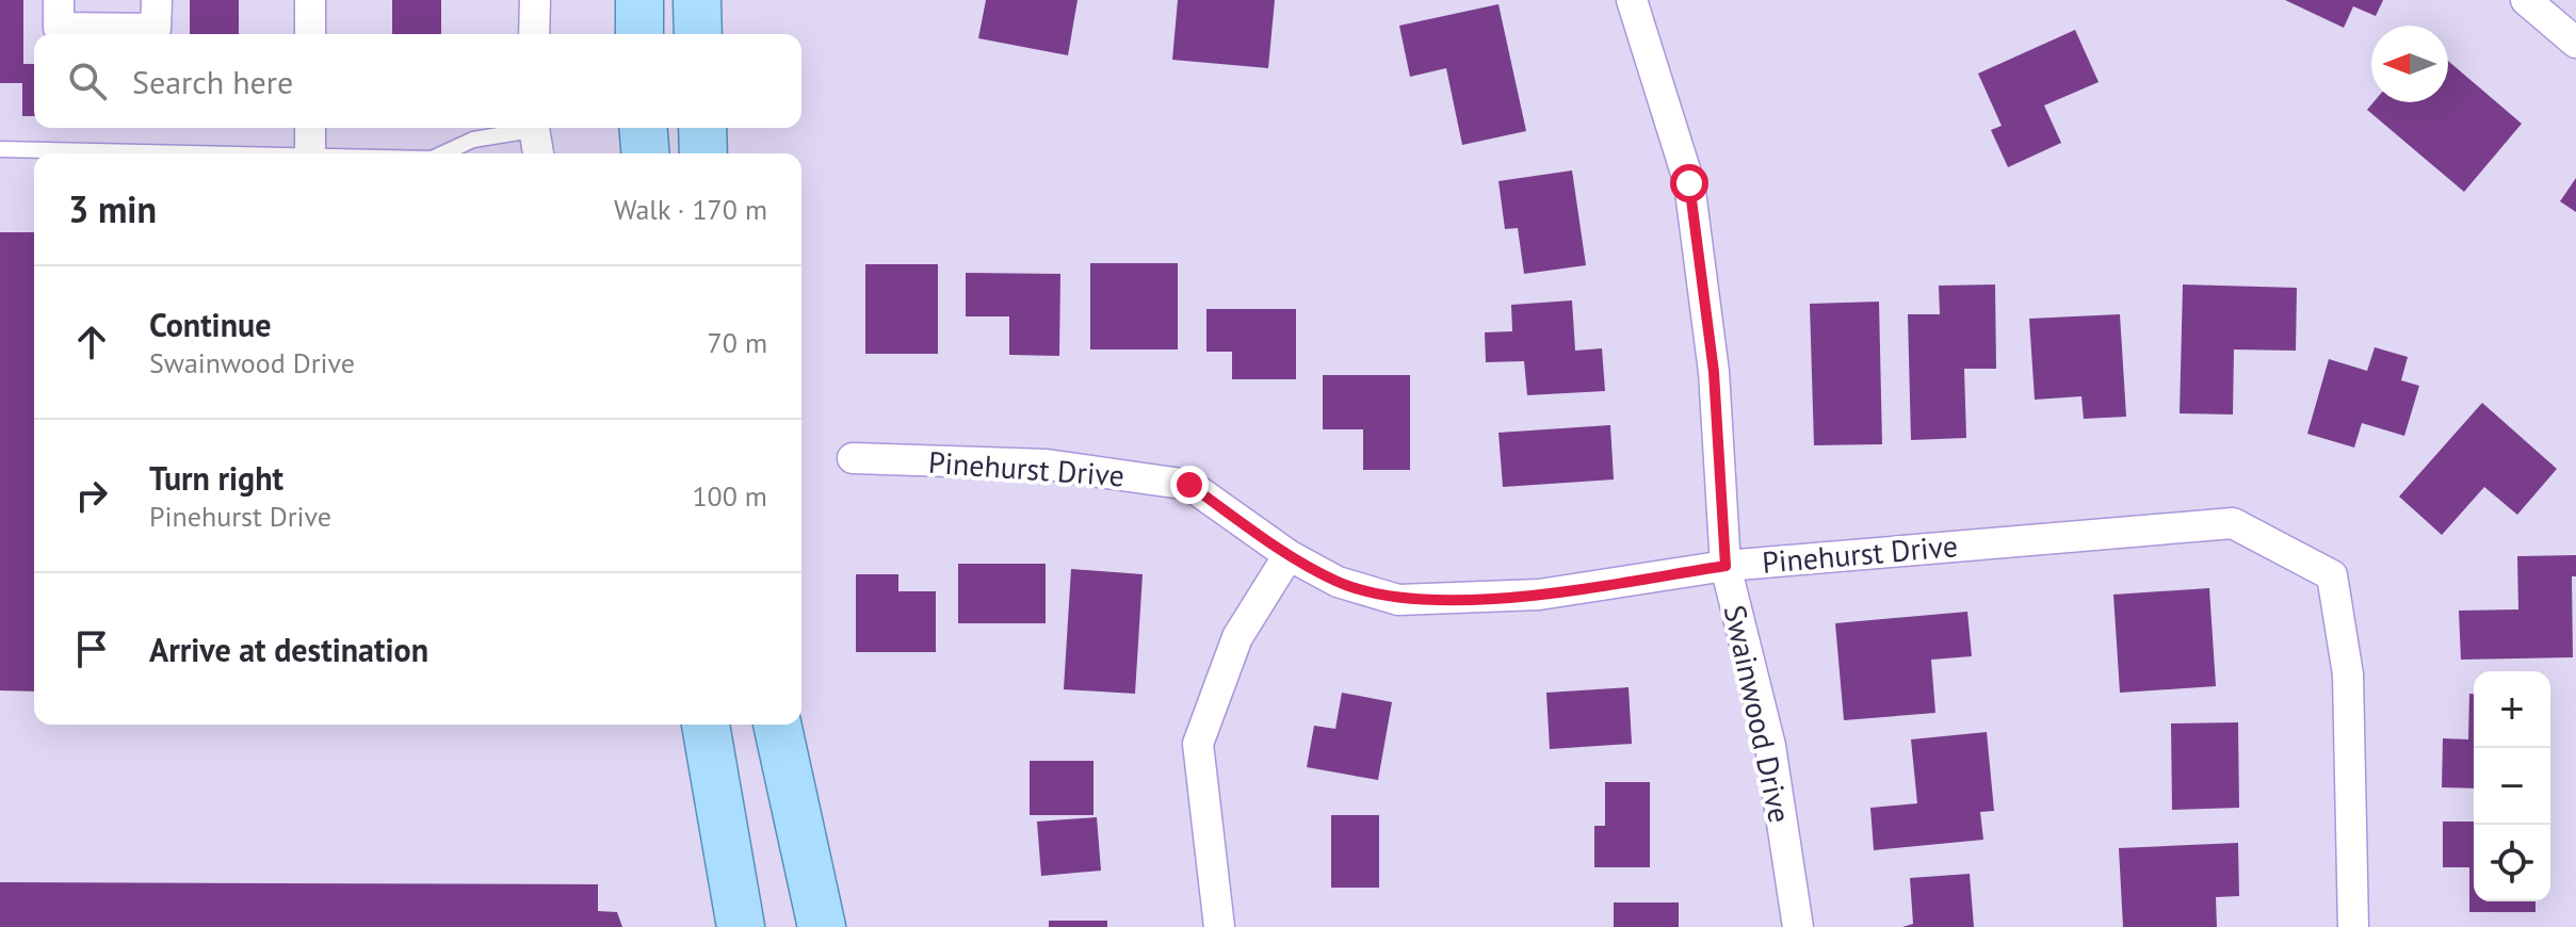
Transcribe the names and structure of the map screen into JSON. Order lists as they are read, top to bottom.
{
  "streets": {
    "street": ["Pinehurst Drive", "Swainwood Drive"]
  },
  "crossings": [
    ["Pinehurst Drive", "Swainwood Drive"]
  ],
  "north": "left",
  "page": {
    "search": "Search here",
    "heading": ["3 min", "Walk · 170 m"],
    "list": [
      ["Continue", "Swainwood Drive", "70 m"],
      ["Turn right", "Pinehurst Drive", "100 m"],
      "Arrive at destination"
    ],
    "map_buttons": ["+", "−"]
  }
}
